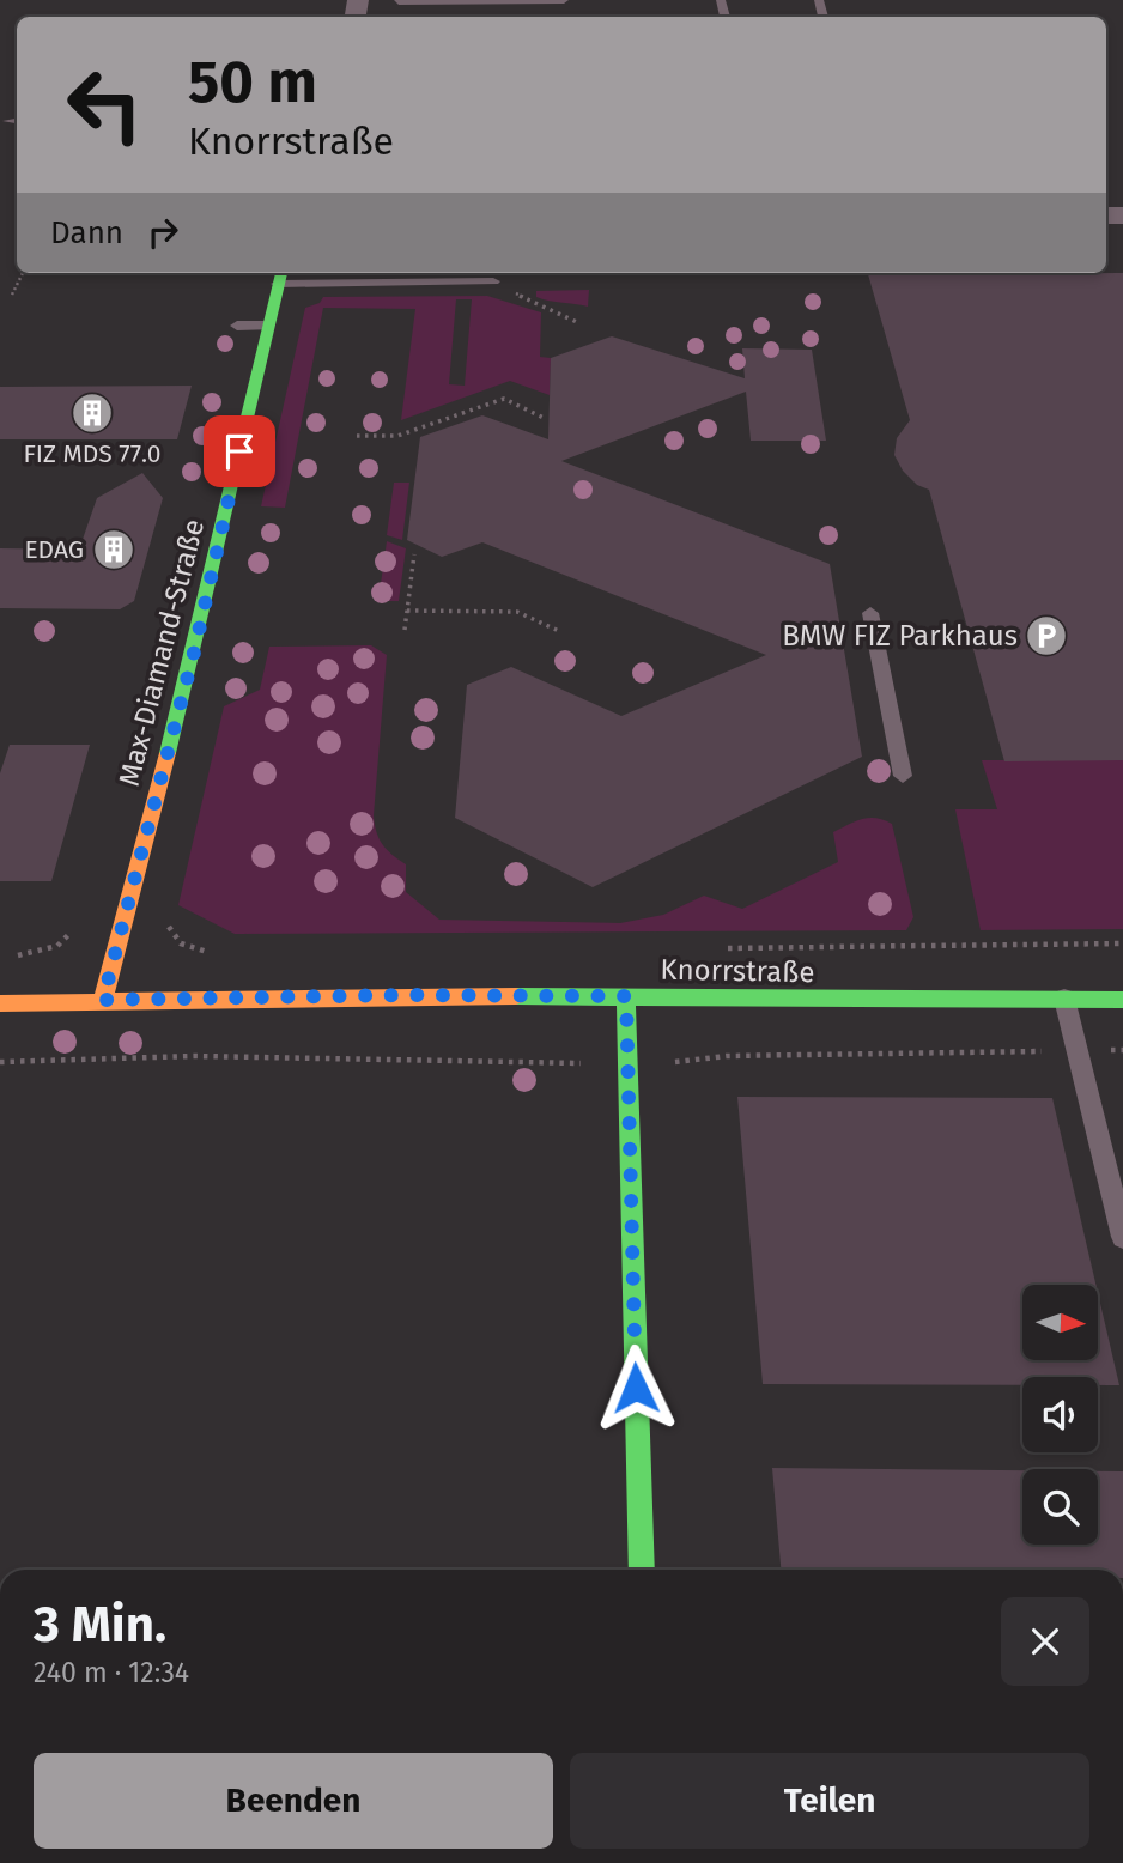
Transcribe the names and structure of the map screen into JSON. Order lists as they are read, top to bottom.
{
  "streets": {
    "street": ["Max-Diamand-Straße", "Knorrstraße"]
  },
  "crossings": [
    ["Max-Diamand-Straße", "Knorrstraße"]
  ],
  "places": {
    "building": ["FIZ MDS 77.0", "EDAG"],
    "parking": ["BMW FIZ Parkhaus"]
  },
  "north": "right",
  "page": {
    "turn": ["50 m", "Knorrstraße"],
    "then": "Dann",
    "heading": ["3 Min.", "240 m · 12:34"],
    "buttons": ["Beenden", "Teilen"]
  }
}
